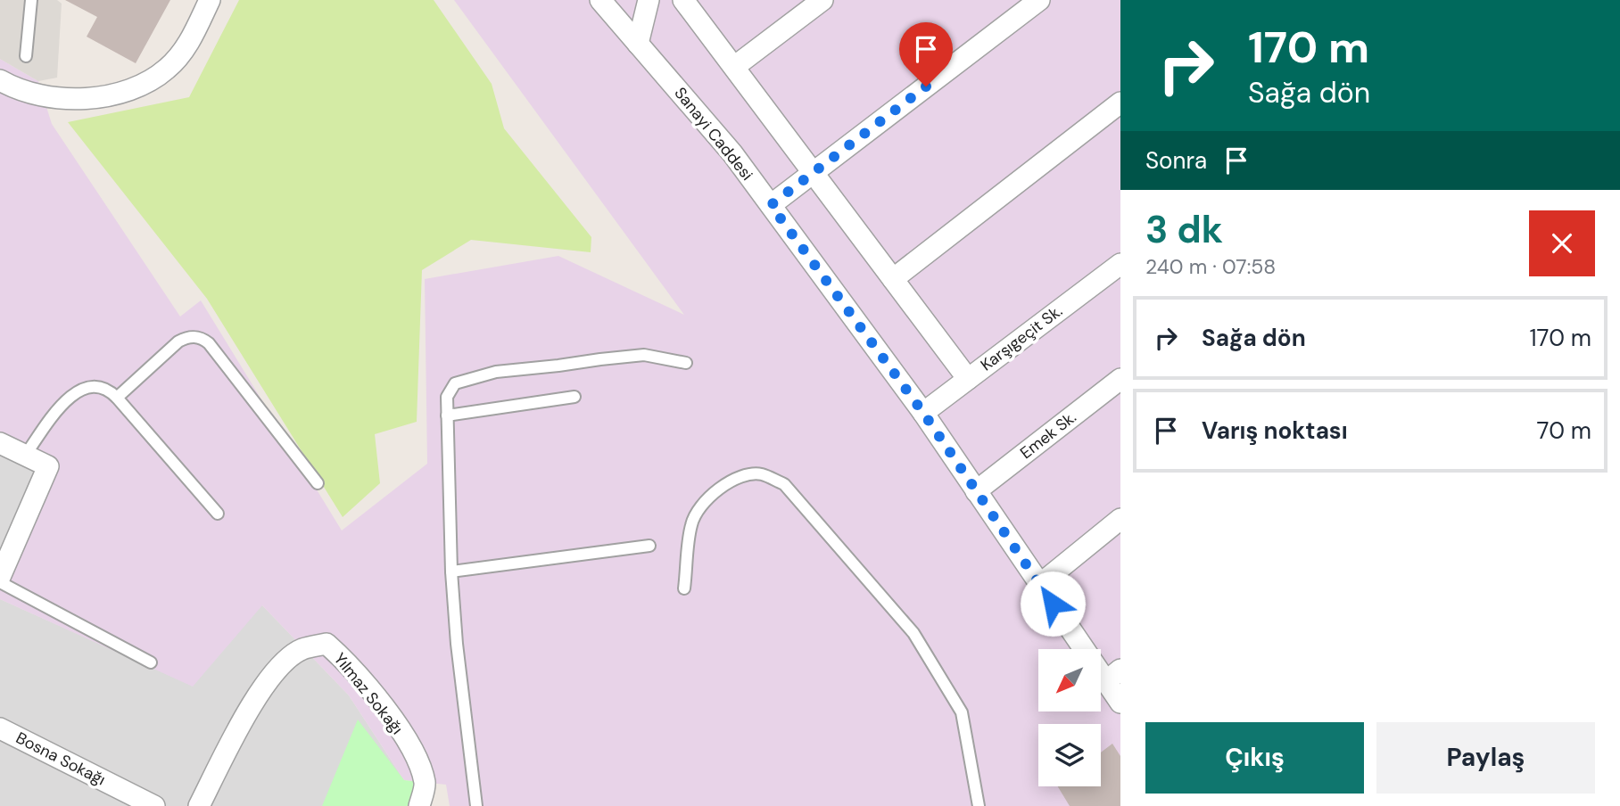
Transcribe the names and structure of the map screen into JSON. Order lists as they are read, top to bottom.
{
  "streets": {
    "street": [
      "Sanayi Caddesi",
      "Karşıgeçit Sk.",
      "Emek Sk.",
      "Yılmaz Sokağı",
      "Bosna Sokağı"
    ]
  },
  "crossings": [
    ["Sanayi Caddesi", "Karşıgeçit Sk."],
    ["Sanayi Caddesi", "Emek Sk."]
  ],
  "north": "bottom left",
  "page": {
    "turn": ["170 m", "Sağa dön"],
    "then": "Sonra",
    "heading": ["3 dk", "240 m · 07:58"],
    "list": [
      {
        "name": "Sağa dön",
        "value": "170 m"
      },
      {
        "name": "Varış noktası",
        "value": "70 m"
      }
    ],
    "buttons": ["Çıkış", "Paylaş"]
  }
}
